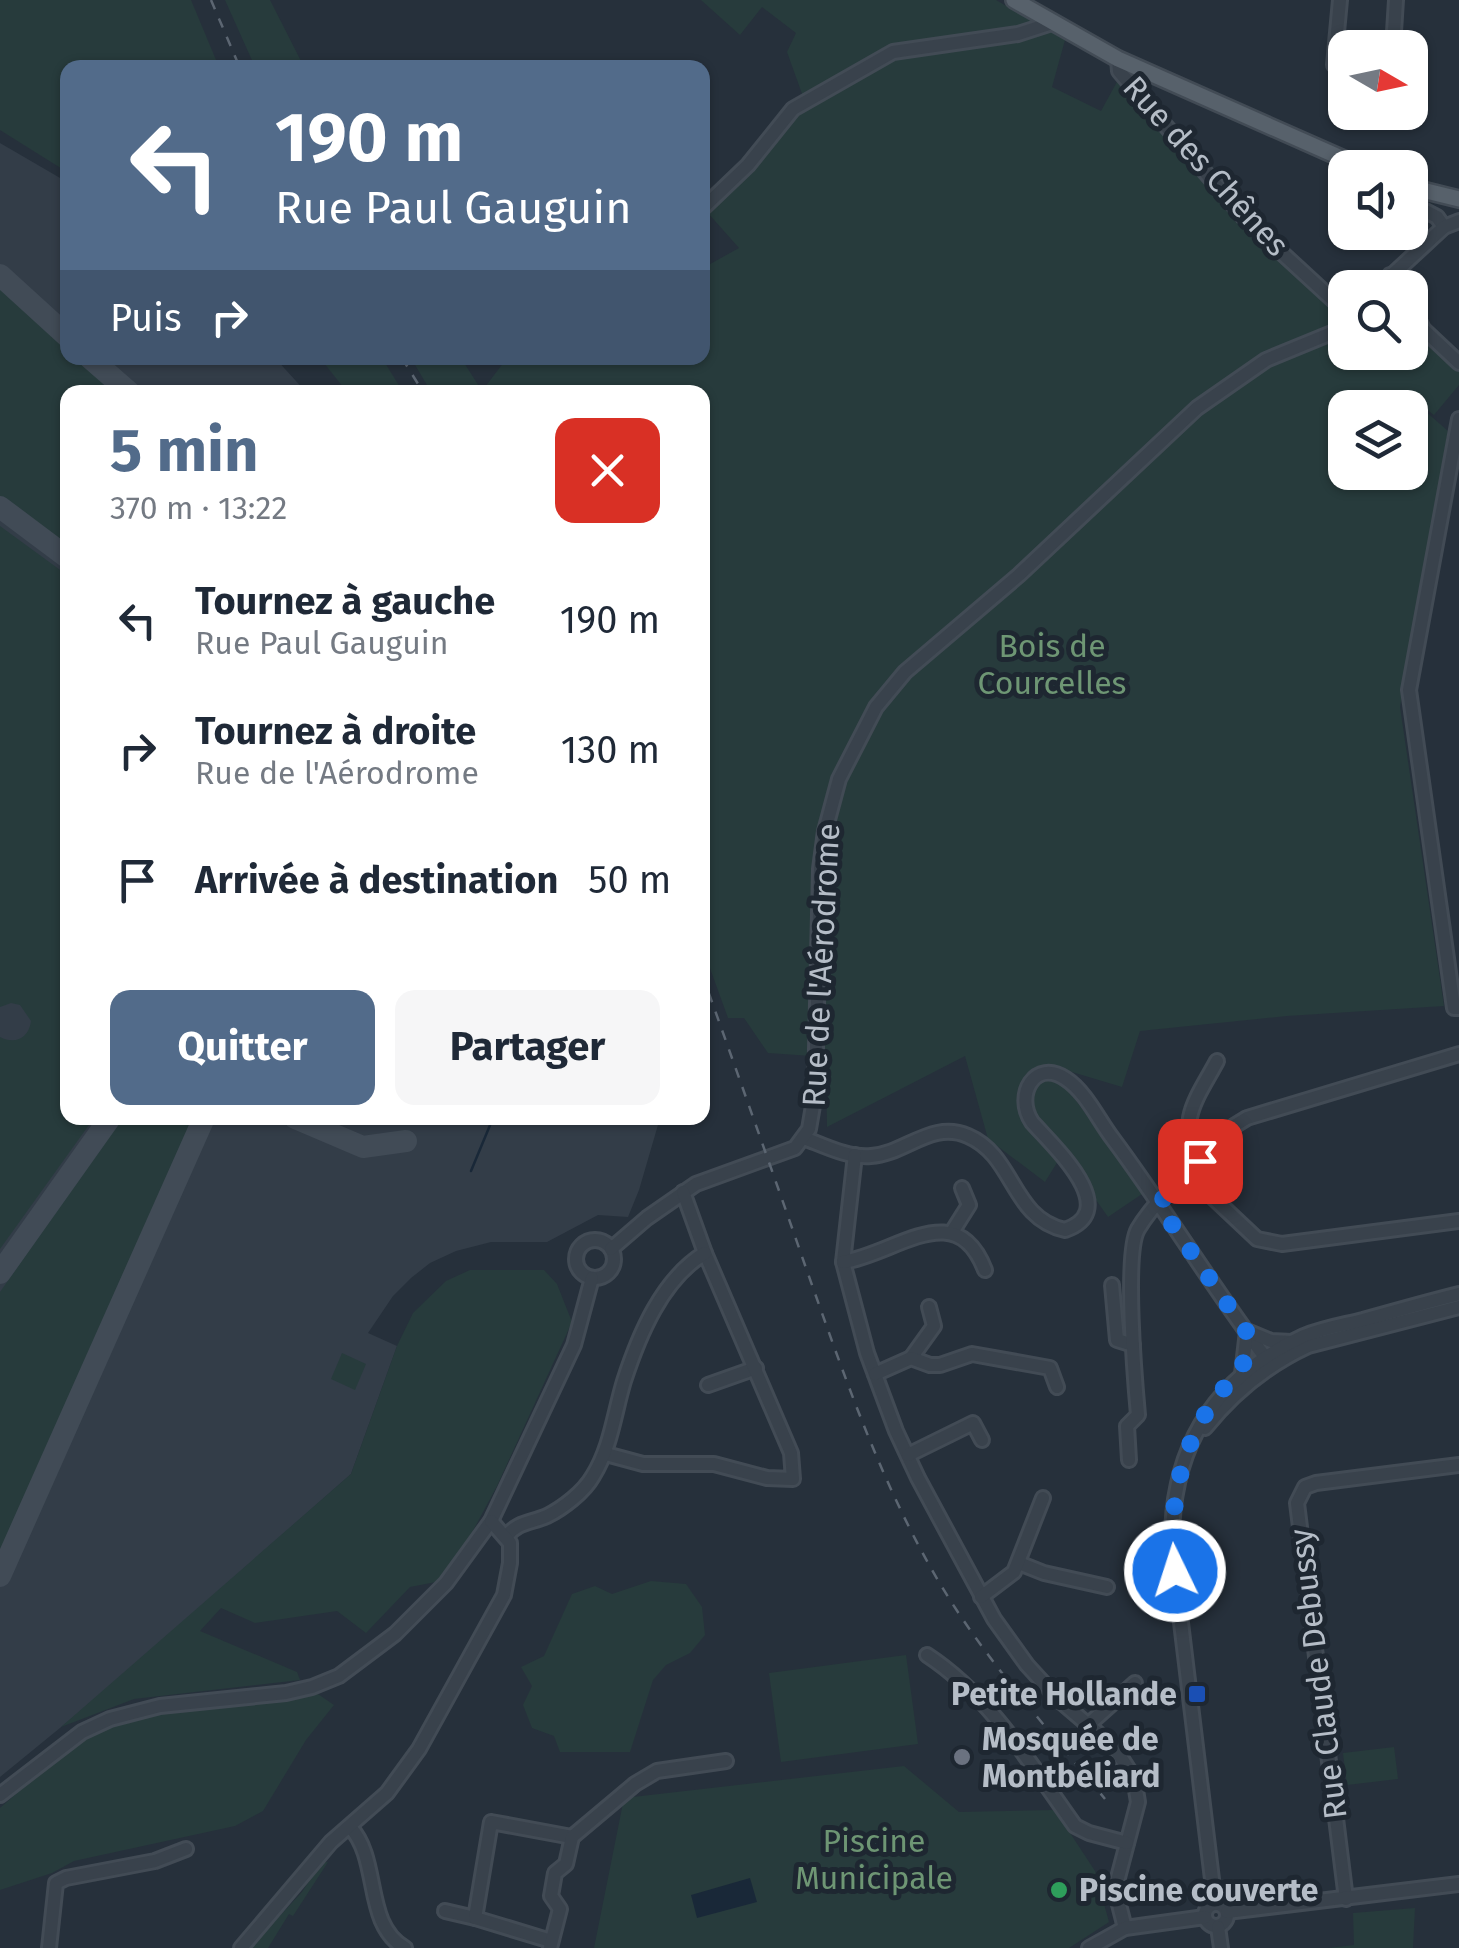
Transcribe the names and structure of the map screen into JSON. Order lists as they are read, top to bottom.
{
  "streets": {
    "street": ["Rue des Chênes", "Rue de l'Aérodrome", "Rue Claude Debussy"]
  },
  "parks": ["Bois de Courcelles", "Piscine Municipale"],
  "places": {
    "transit": ["Petite Hollande"],
    "other": ["Mosquée de Montbéliard", "Piscine couverte"]
  },
  "north": "right",
  "page": {
    "turn": ["190 m", "Rue Paul Gauguin"],
    "then": "Puis",
    "heading": ["5 min", "370 m · 13:22"],
    "list": [
      {
        "name": "Tournez à gauche",
        "note": "Rue Paul Gauguin",
        "value": "190 m"
      },
      {
        "name": "Tournez à droite",
        "note": "Rue de l'Aérodrome",
        "value": "130 m"
      },
      {
        "name": "Arrivée à destination",
        "value": "50 m"
      }
    ],
    "buttons": ["Quitter", "Partager"]
  }
}
